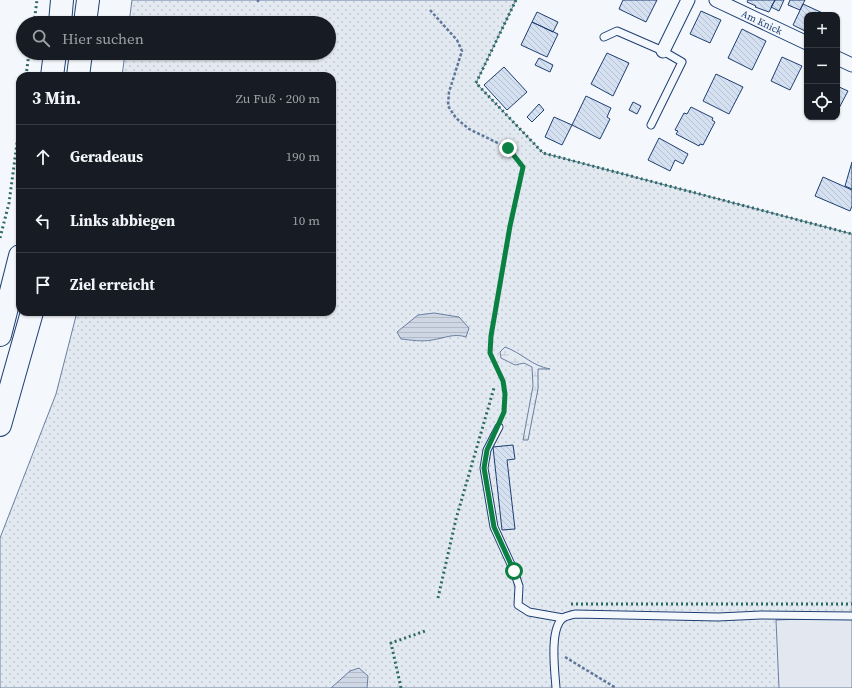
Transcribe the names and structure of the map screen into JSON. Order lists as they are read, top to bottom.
{
  "streets": {
    "street": ["Am Knick"]
  },
  "page": {
    "map_buttons": ["+", "−"],
    "search": "Hier suchen",
    "heading": ["3 Min.", "Zu Fuß · 200 m"],
    "list": [
      ["Geradeaus", "190 m"],
      ["Links abbiegen", "10 m"],
      "Ziel erreicht"
    ]
  }
}
